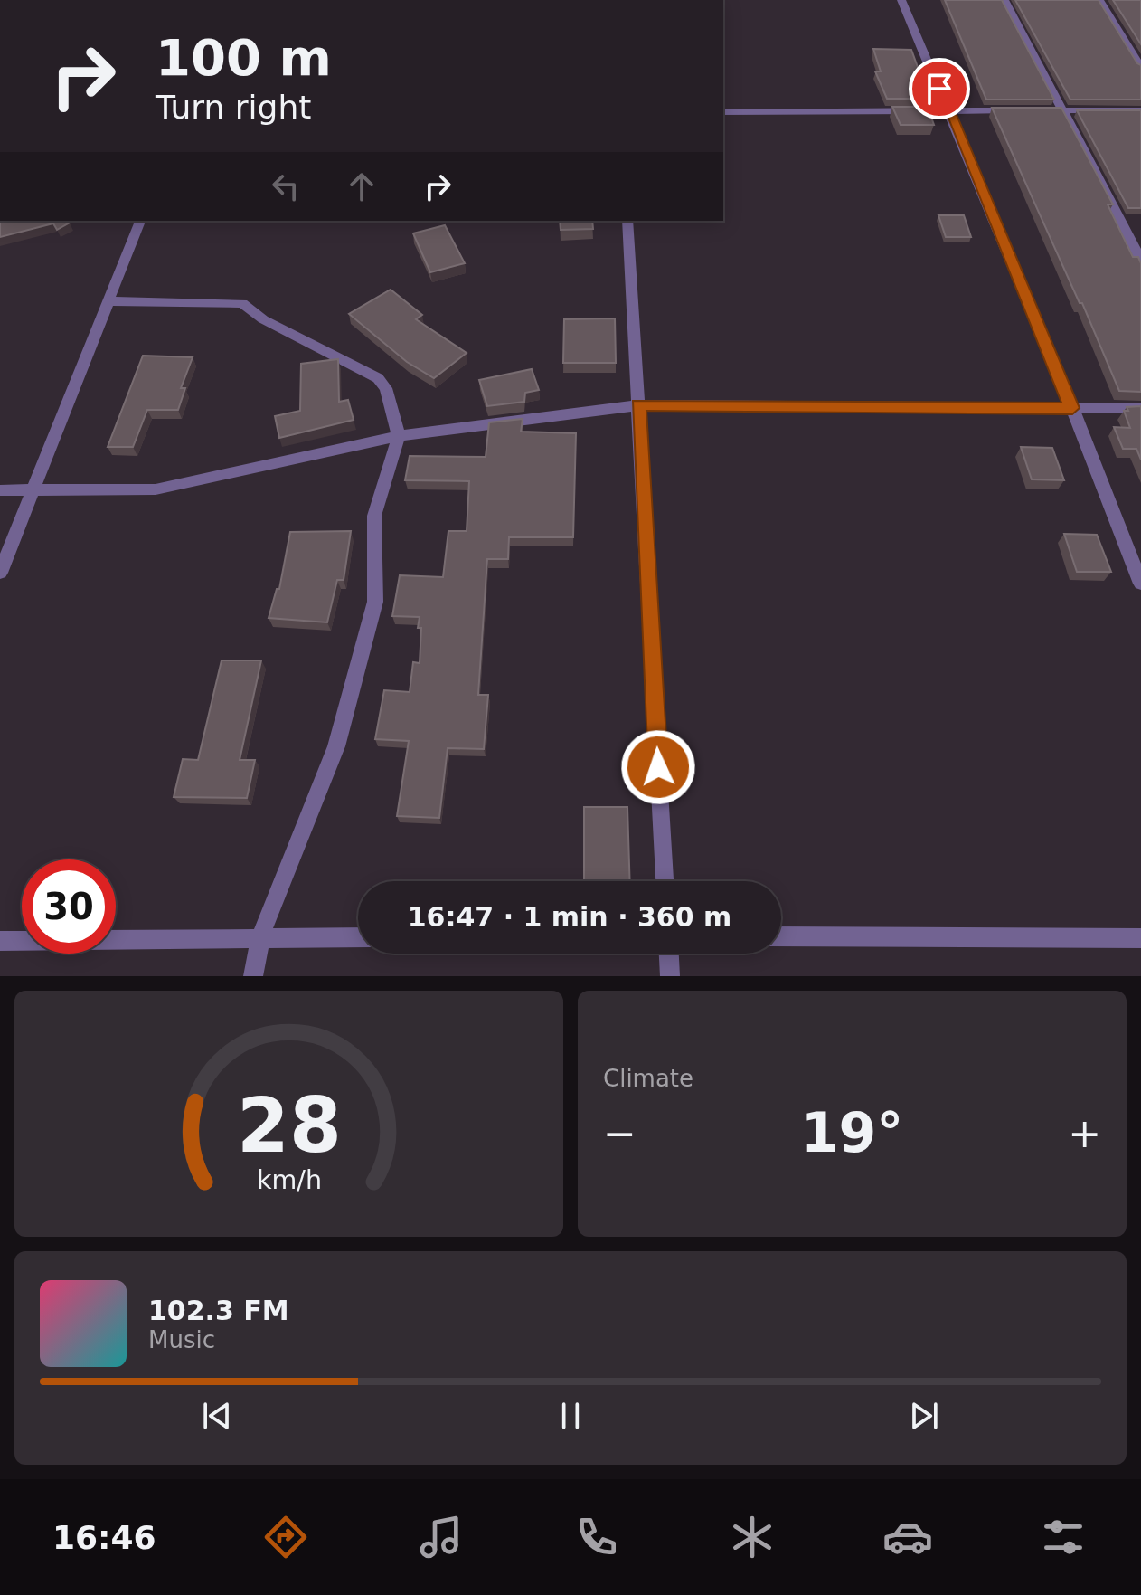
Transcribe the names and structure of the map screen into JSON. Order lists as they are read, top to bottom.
{
  "page": {
    "turn": ["100 m", "Turn right"],
    "limit": "30",
    "trip": "16:47 · 1 min · 360 m",
    "tile": "Climate",
    "heat": ["−", "19°", "+"],
    "song": ["102.3 FM", "Music"],
    "tabs": "16:46",
    "gauge": ["28", "km/h"]
  }
}
